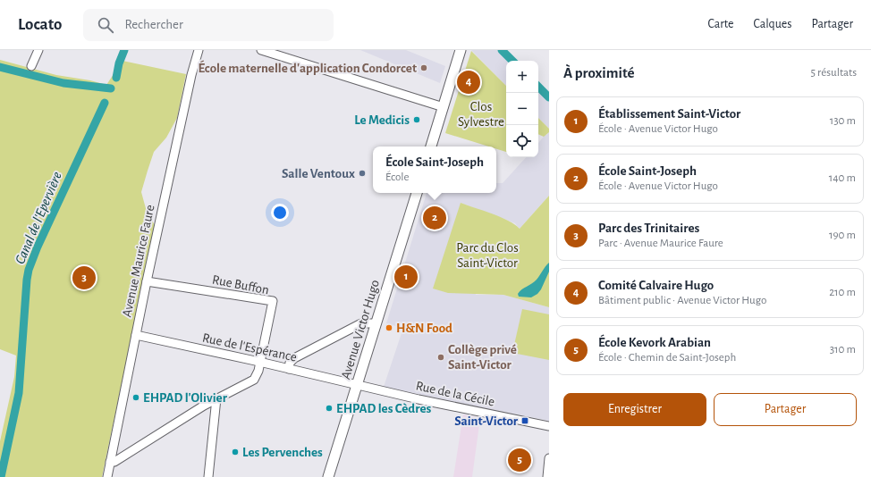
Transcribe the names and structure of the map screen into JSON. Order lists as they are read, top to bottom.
{
  "streets": {
    "main road": ["Avenue Victor Hugo"],
    "street": [
      "Avenue Maurice Faure",
      "Rue Buffon",
      "Rue de l'Espérance",
      "Rue de la Cécile"
    ]
  },
  "crossings": [
    ["Avenue Maurice Faure", "Rue Buffon"],
    ["Avenue Maurice Faure", "Rue de l'Espérance"],
    ["Rue Buffon", "Rue de l'Espérance"],
    ["Avenue Victor Hugo", "Rue de l'Espérance"],
    ["Avenue Victor Hugo", "Rue de la Cécile"],
    ["Rue de l'Espérance", "Rue de la Cécile"]
  ],
  "water": ["Canal de l'Epervière"],
  "parks": ["Clos Sylvestre", "Parc du Clos Saint-Victor"],
  "places": {
    "other": [
      "École maternelle d'application Condorcet",
      "Le Medicis",
      "Salle Ventoux",
      "H&N Food",
      "Collège privé Saint-Victor",
      "EHPAD l'Olivier",
      "EHPAD les Cèdres",
      "Les Pervenches"
    ],
    "transit": ["Saint-Victor"]
  },
  "page": {
    "header": "Locato",
    "search": "Rechercher",
    "nav": ["Carte", "Calques", "Partager"],
    "heading": ["À proximité", "5 résultats"],
    "map_buttons": ["+", "−"],
    "pins": [
      "4",
      "2",
      "1",
      "3",
      "5"
    ],
    "list": [
      {
        "mark": "1",
        "name": "Établissement Saint-Victor",
        "note": "École · Avenue Victor Hugo",
        "value": "130 m"
      },
      {
        "mark": "2",
        "name": "École Saint-Joseph",
        "note": "École · Avenue Victor Hugo",
        "value": "140 m"
      },
      {
        "mark": "3",
        "name": "Parc des Trinitaires",
        "note": "Parc · Avenue Maurice Faure",
        "value": "190 m"
      },
      {
        "mark": "4",
        "name": "Comité Calvaire Hugo",
        "note": "Bâtiment public · Avenue Victor Hugo",
        "value": "210 m"
      },
      {
        "mark": "5",
        "name": "École Kevork Arabian",
        "note": "École · Chemin de Saint-Joseph",
        "value": "310 m"
      }
    ],
    "popup": ["École Saint-Joseph", "École"],
    "buttons": ["Enregistrer", "Partager"]
  }
}
